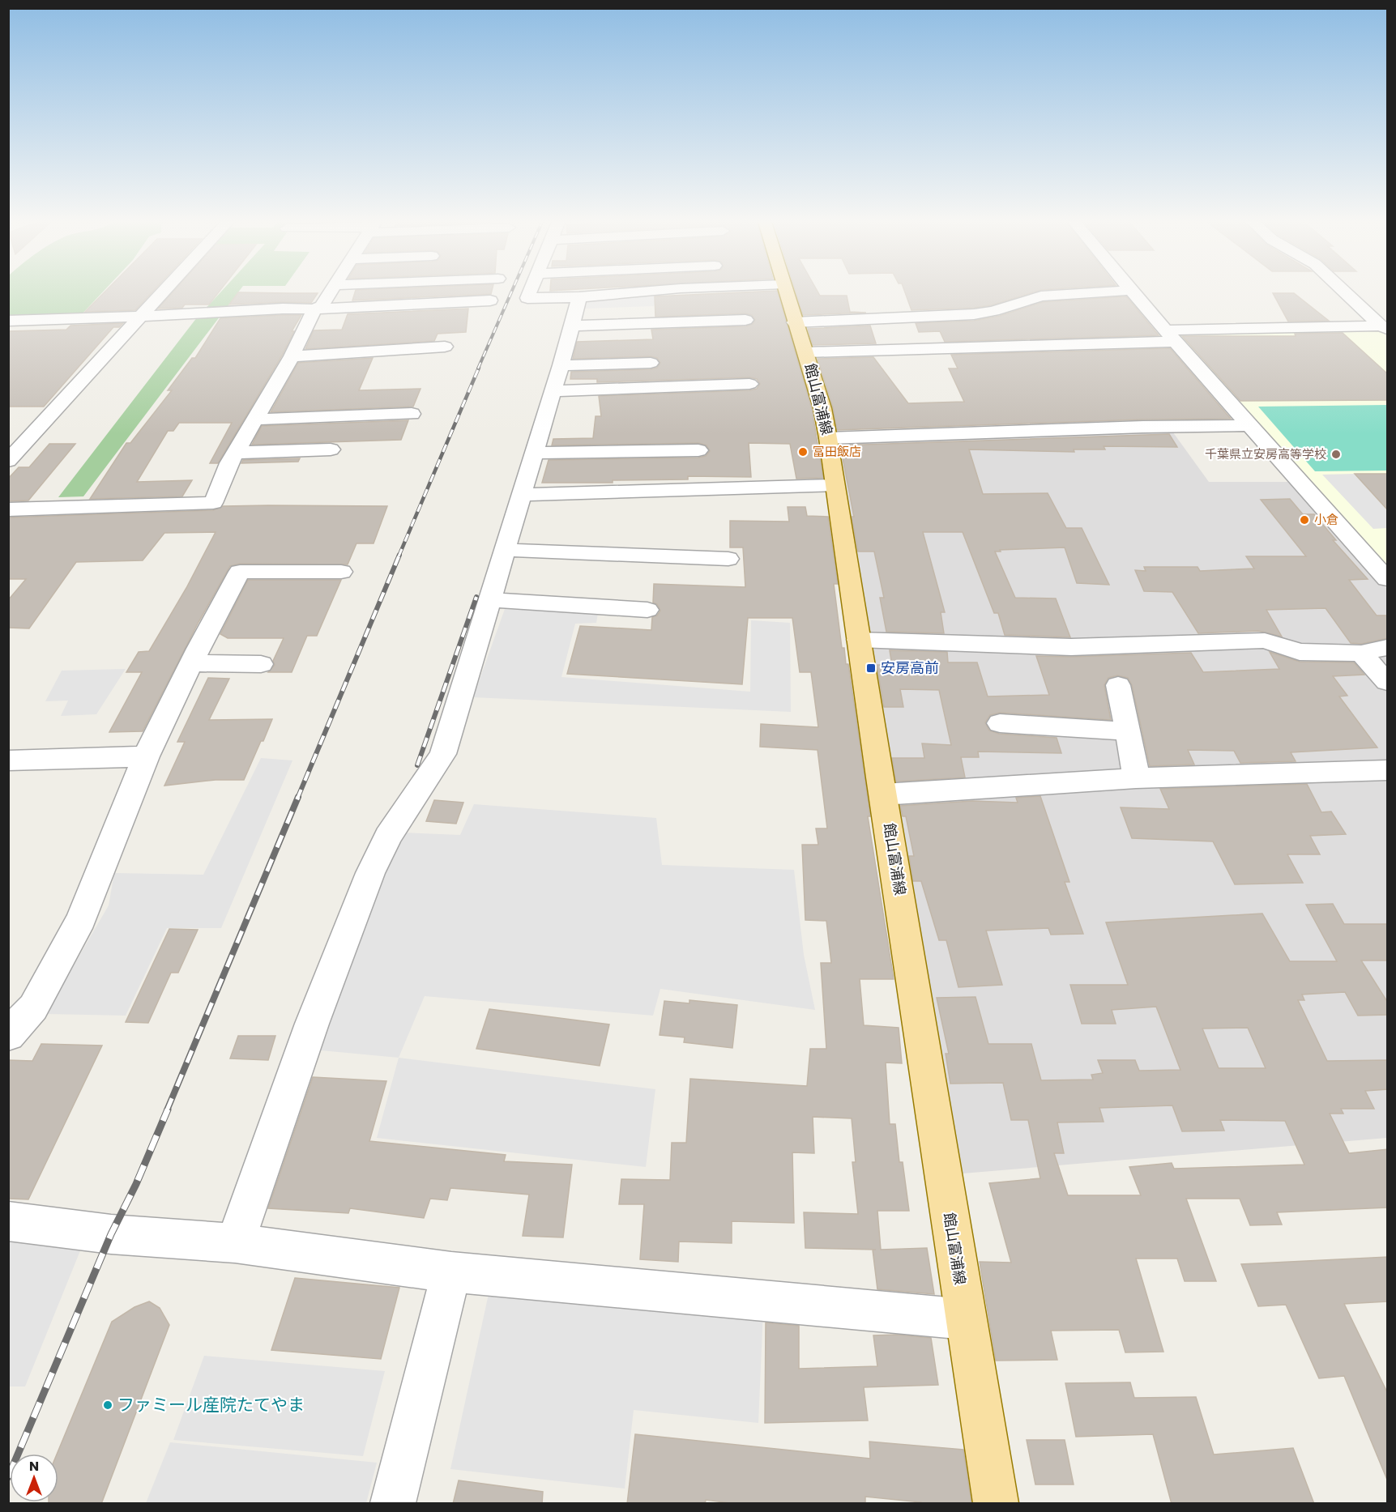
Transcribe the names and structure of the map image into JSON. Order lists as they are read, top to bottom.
{
  "streets": {
    "main road": ["館山富浦線"]
  },
  "places": {
    "other": [
      "冨田飯店",
      "千葉県立安房高等学校",
      "小倉",
      "ファミール産院たてやま"
    ],
    "transit": ["安房高前"]
  },
  "north": "top"
}
